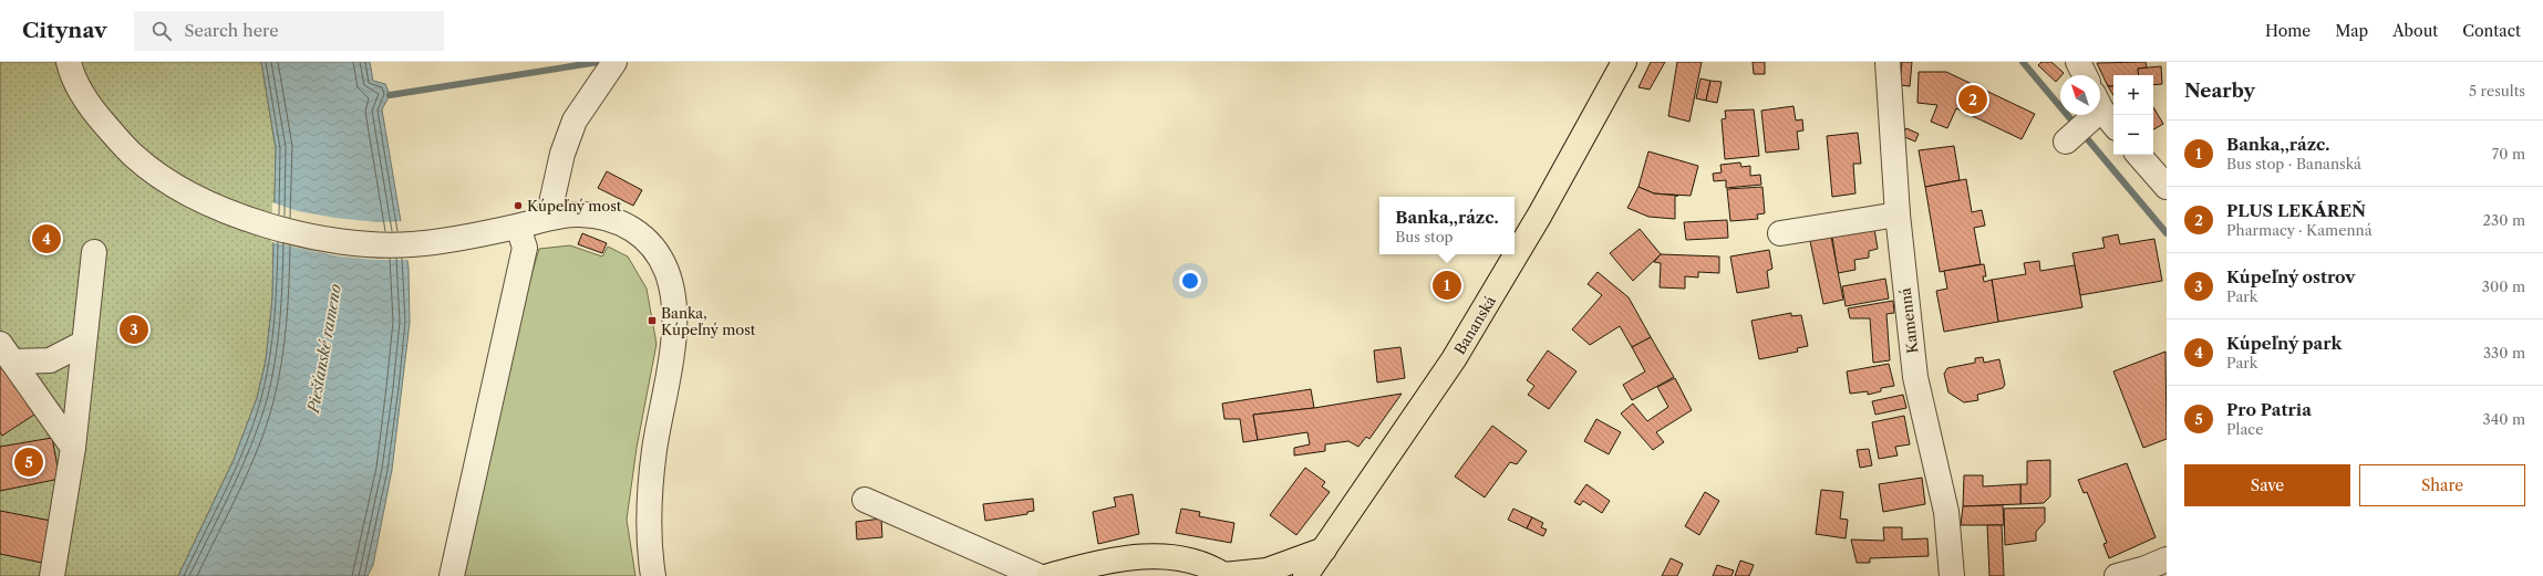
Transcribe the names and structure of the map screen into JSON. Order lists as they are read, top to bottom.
{
  "streets": {
    "main road": ["Bananská"],
    "street": ["Kamenná"]
  },
  "water": ["Piešťanské rameno"],
  "places": {
    "other": ["Kúpeľný most"],
    "transit": ["Banka, Kúpeľný most"]
  },
  "north": "top left",
  "page": {
    "header": "Citynav",
    "search": "Search here",
    "nav": [
      "Home",
      "Map",
      "About",
      "Contact"
    ],
    "heading": ["Nearby", "5 results"],
    "map_buttons": ["+", "−"],
    "pins": [
      "2",
      "4",
      "1",
      "3",
      "5"
    ],
    "list": [
      {
        "mark": "1",
        "name": "Banka,,rázc.",
        "note": "Bus stop · Bananská",
        "value": "70 m"
      },
      {
        "mark": "2",
        "name": "PLUS LEKÁREŇ",
        "note": "Pharmacy · Kamenná",
        "value": "230 m"
      },
      {
        "mark": "3",
        "name": "Kúpeľný ostrov",
        "note": "Park",
        "value": "300 m"
      },
      {
        "mark": "4",
        "name": "Kúpeľný park",
        "note": "Park",
        "value": "330 m"
      },
      {
        "mark": "5",
        "name": "Pro Patria",
        "note": "Place",
        "value": "340 m"
      }
    ],
    "popup": ["Banka,,rázc.", "Bus stop"],
    "buttons": ["Save", "Share"]
  }
}
